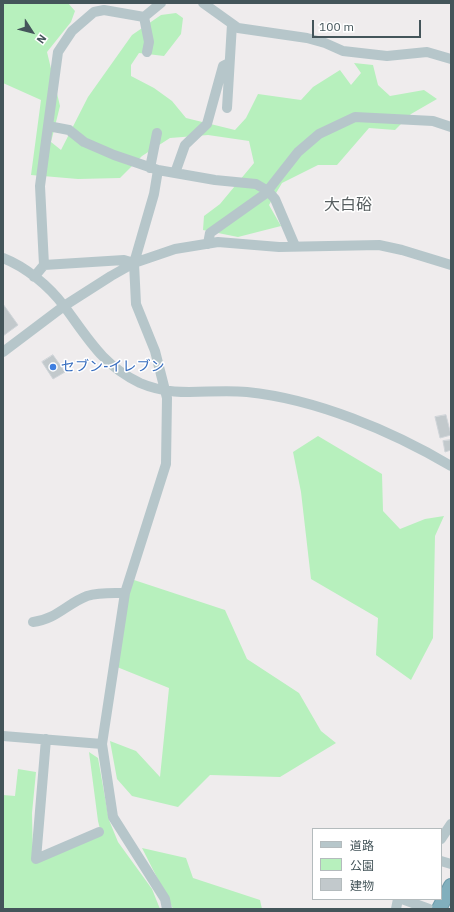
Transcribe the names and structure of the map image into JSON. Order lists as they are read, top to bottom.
{
  "districts": ["大白硲"],
  "places": ["セブン-イレブン"],
  "legend": ["道路", "公園", "建物"],
  "scale_bar": "100 m",
  "north": "bottom right"
}
